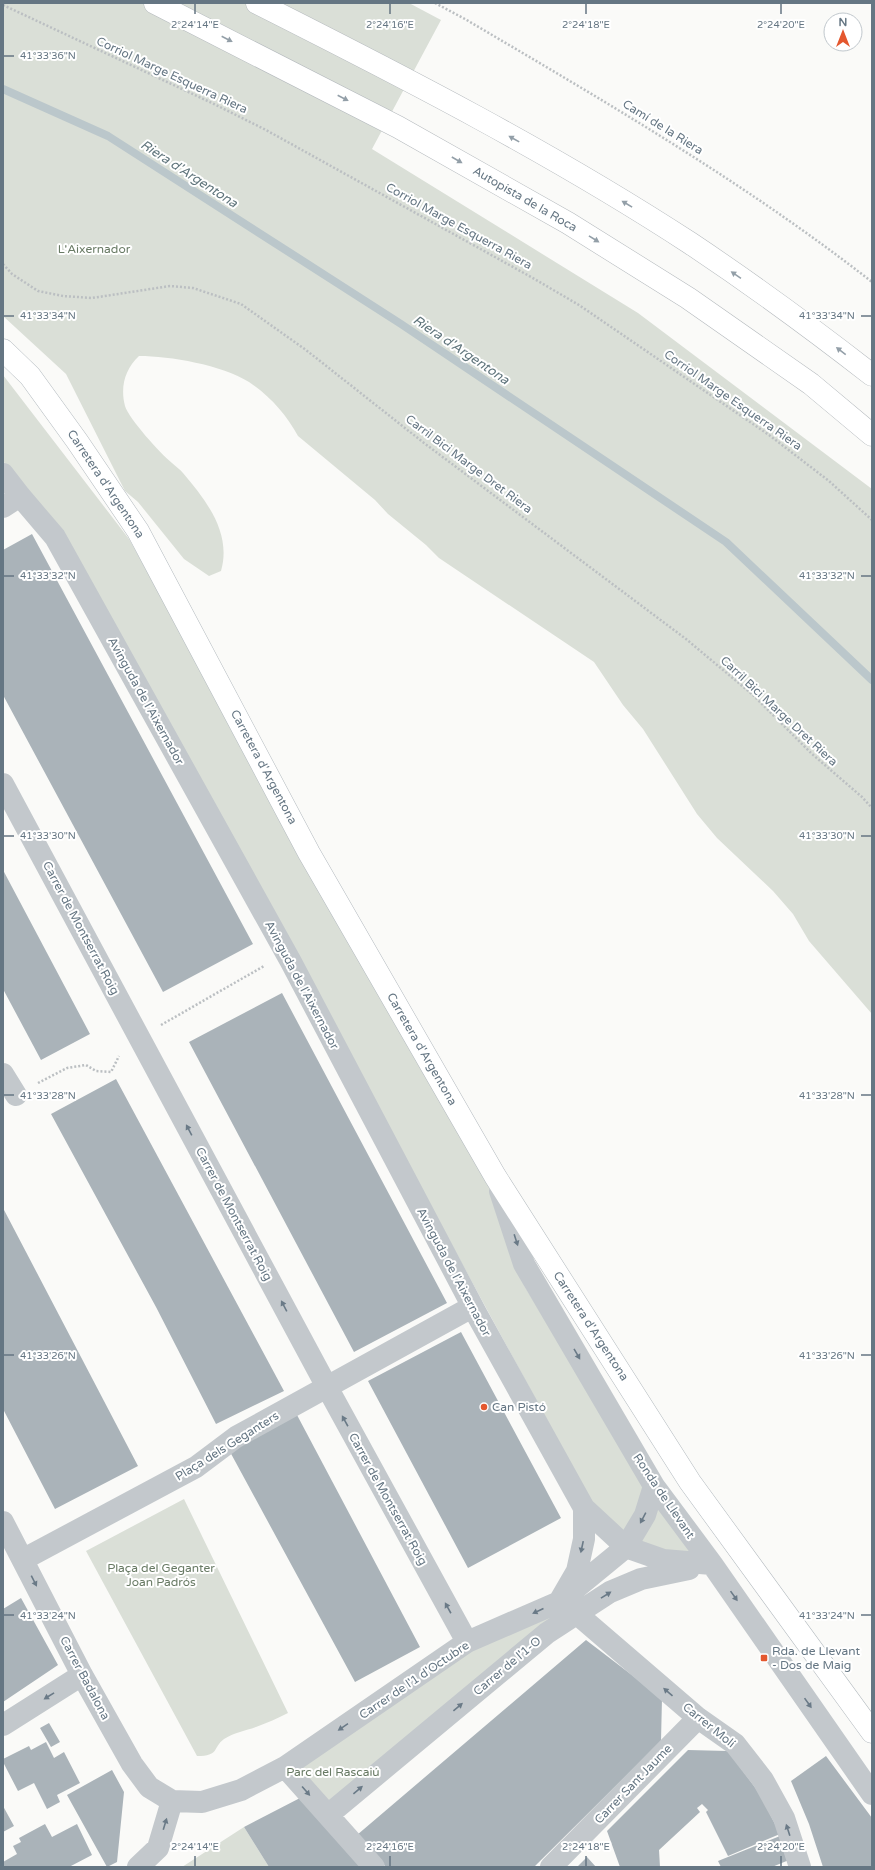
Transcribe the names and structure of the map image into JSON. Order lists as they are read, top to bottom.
{
  "streets": {
    "main road": ["Autopista de la Roca", "Carretera d'Argentona"],
    "street": [
      "Avinguda de l'Aixernador",
      "Carrer de Montserrat Roig",
      "Plaça dels Geganters",
      "Ronda de Llevant",
      "Carrer de l'1-O",
      "Carrer Badalona",
      "Carrer de l'1 d'Octubre",
      "Carrer Molí",
      "Carrer Sant Jaume"
    ],
    "path": ["Corriol Marge Esquerra Riera", "Camí de la Riera", "Carril Bici Marge Dret Riera"]
  },
  "crossings": [
    ["Carretera d'Argentona", "Ronda de Llevant"],
    ["Avinguda de l'Aixernador", "Plaça dels Geganters"],
    ["Carrer de Montserrat Roig", "Plaça dels Geganters"],
    ["Carrer de Montserrat Roig", "Carrer de l'1 d'Octubre"],
    ["Plaça dels Geganters", "Carrer Badalona"],
    ["Ronda de Llevant", "Carrer de l'1-O"],
    ["Ronda de Llevant", "Carrer de l'1 d'Octubre"],
    ["Carrer de l'1-O", "Carrer Molí"],
    ["Carrer Badalona", "Carrer de l'1 d'Octubre"],
    ["Carrer de l'1 d'Octubre", "Carrer Molí"],
    ["Carrer Molí", "Carrer Sant Jaume"]
  ],
  "one_way": [
    "Carrer de Montserrat Roig",
    "Ronda de Llevant",
    "Carrer de l'1-O",
    "Carrer Badalona",
    "Carrer de l'1 d'Octubre",
    "Carrer Molí"
  ],
  "water": ["Riera d'Argentona"],
  "parks": ["L'Aixernador", "Plaça del Geganter Joan Padrós", "Parc del Rascaiú"],
  "places": {
    "other": ["Can Pistó"],
    "transit": ["Rda. de Llevant - Dos de Maig"]
  },
  "north": "top",
  "coordinates": [
    "2°24'14\"E",
    "2°24'16\"E",
    "2°24'18\"E",
    "2°24'20\"E",
    "41°33'36\"N",
    "41°33'34\"N",
    "41°33'32\"N",
    "41°33'30\"N",
    "41°33'28\"N",
    "41°33'26\"N",
    "41°33'24\"N"
  ]
}
